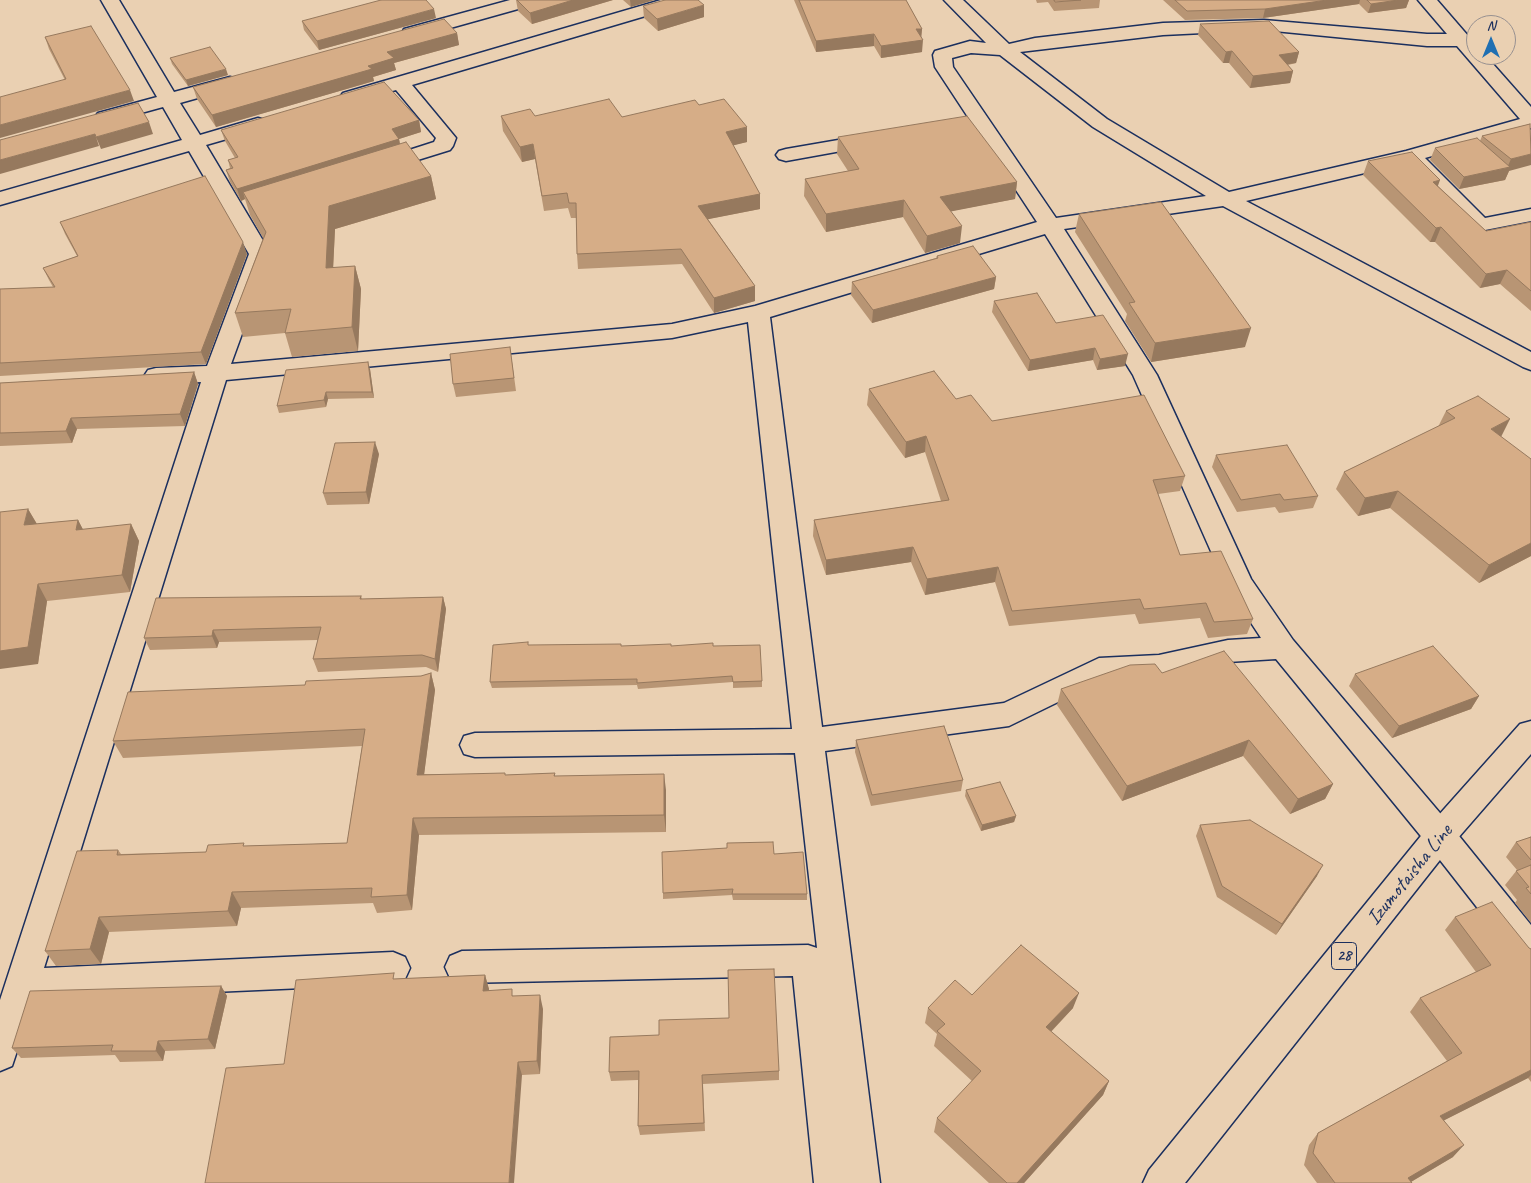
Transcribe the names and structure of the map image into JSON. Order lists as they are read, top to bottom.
{
  "streets": {
    "street": ["Izumotaisha Line", "28"]
  },
  "north": "top"
}
